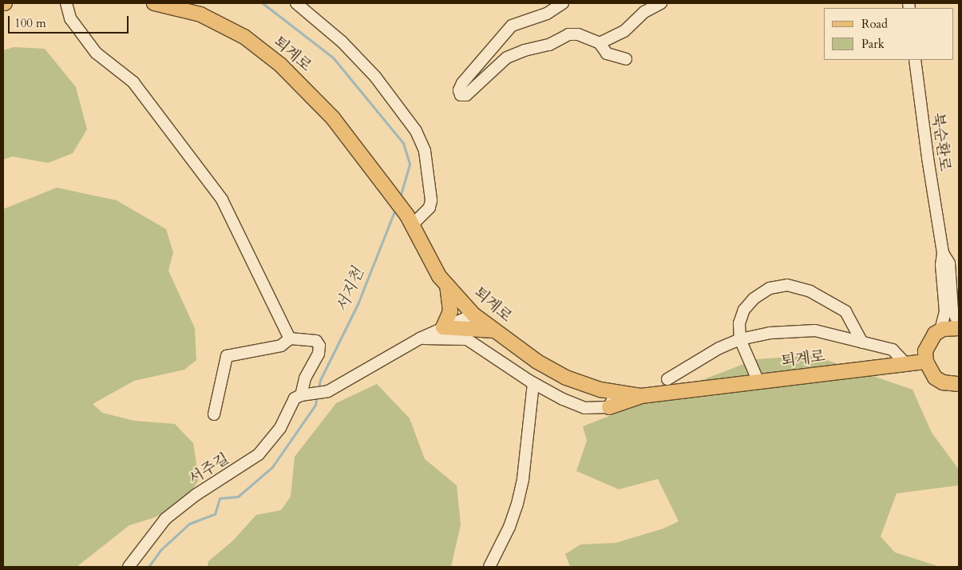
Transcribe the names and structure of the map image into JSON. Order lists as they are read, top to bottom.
{
  "streets": {
    "main road": ["퇴계로"],
    "street": ["북순환로", "서주길"]
  },
  "water": ["서지천"],
  "legend": ["Road", "Park"],
  "scale_bar": "100 m"
}
